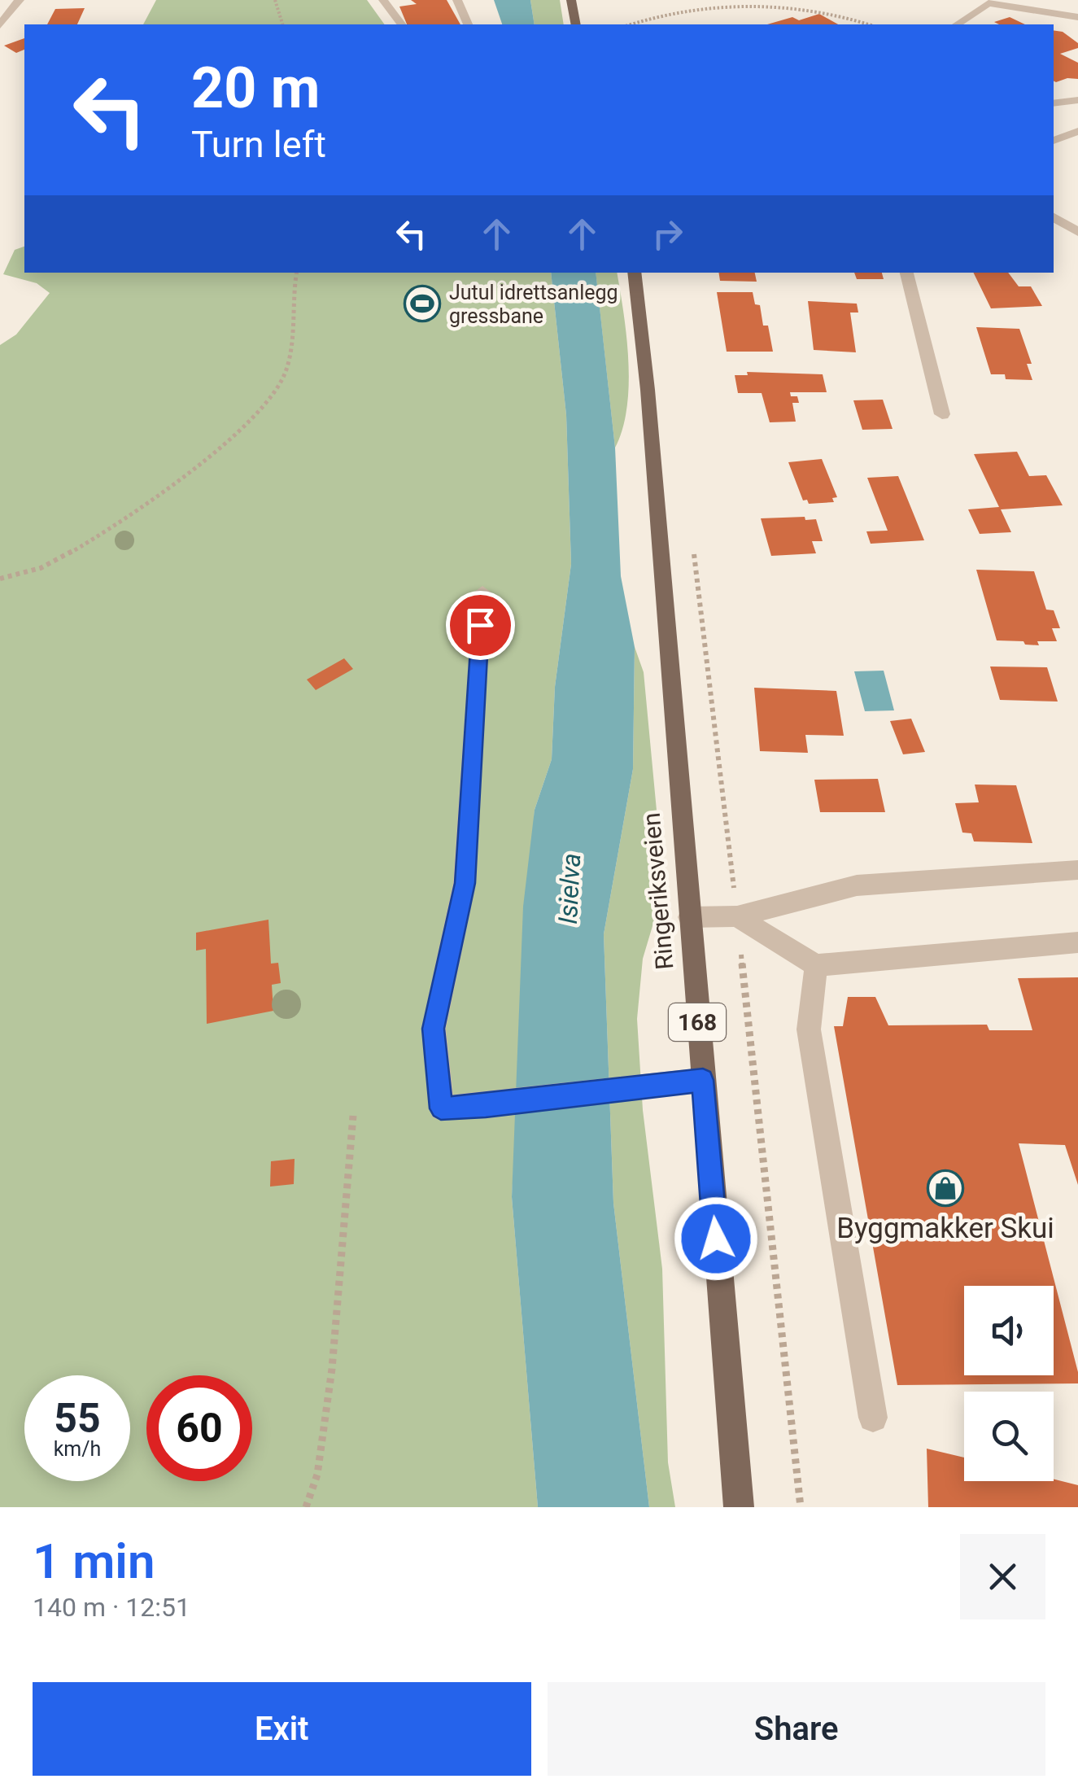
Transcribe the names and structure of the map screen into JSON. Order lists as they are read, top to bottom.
{
  "streets": {
    "main road": ["Ringeriksveien", "168"]
  },
  "water": ["Isielva"],
  "places": {
    "sports": ["Jutul idrettsanlegg gressbane"],
    "shop": ["Byggmakker Skui"]
  },
  "page": {
    "turn": ["20 m", "Turn left"],
    "speed": "55 km/h",
    "limit": "60",
    "heading": ["1 min", "140 m · 12:51"],
    "buttons": ["Exit", "Share"]
  }
}
